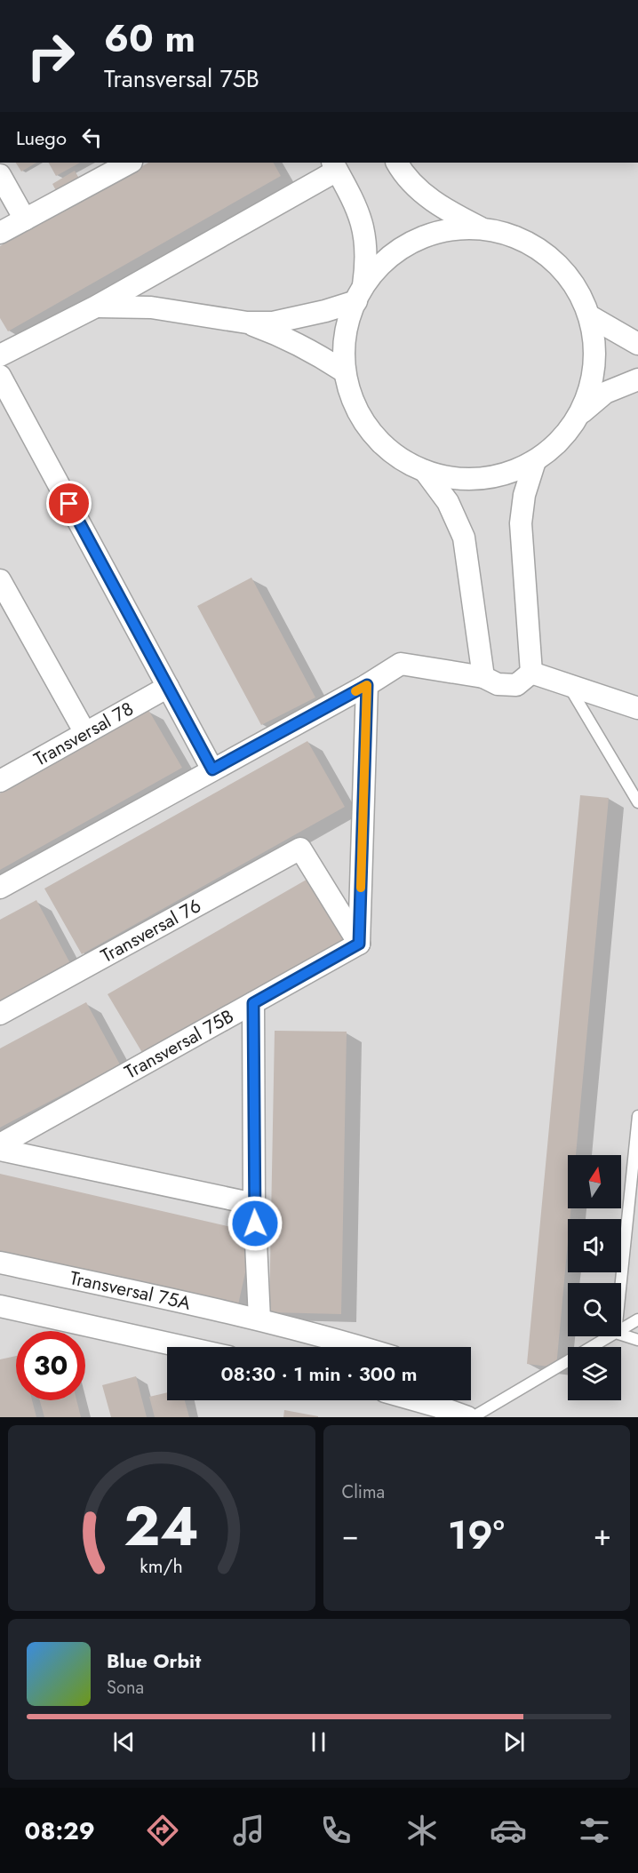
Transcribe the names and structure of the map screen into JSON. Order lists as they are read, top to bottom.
{
  "streets": {
    "street": [
      "Transversal 78",
      "Transversal 76",
      "Transversal 75B",
      "Transversal 75A"
    ]
  },
  "crossings": [
    ["Transversal 76", "Transversal 75B"]
  ],
  "north": "top",
  "page": {
    "turn": ["60 m", "Transversal 75B"],
    "then": "Luego",
    "limit": "30",
    "trip": "08:30 · 1 min · 300 m",
    "tile": "Clima",
    "heat": ["−", "19°", "+"],
    "song": ["Blue Orbit", "Sona"],
    "tabs": "08:29",
    "gauge": ["24", "km/h"]
  }
}
